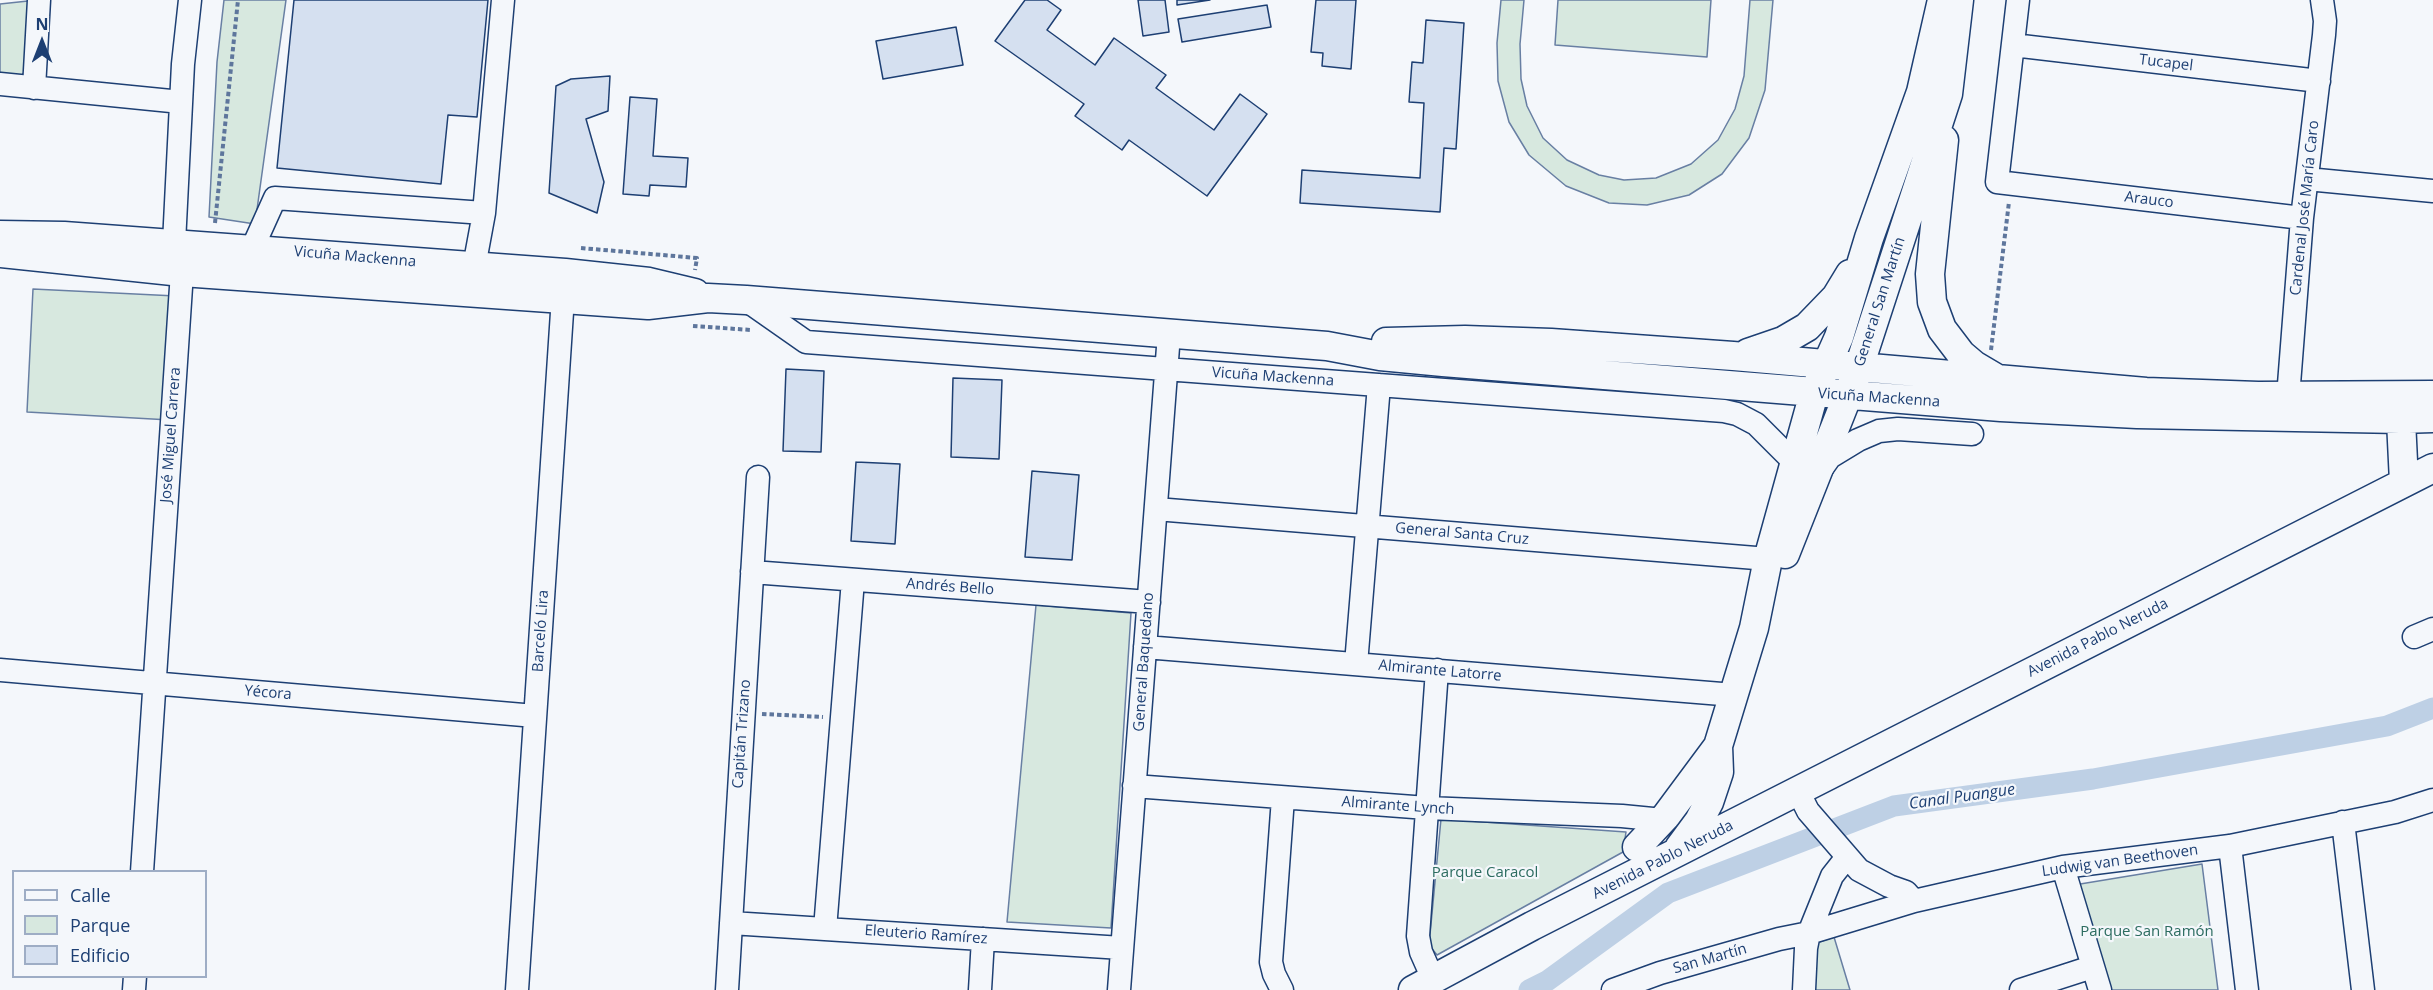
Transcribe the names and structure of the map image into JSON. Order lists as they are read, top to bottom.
{
  "streets": {
    "main road": ["Vicuña Mackenna", "General San Martín", "Avenida Pablo Neruda"],
    "street": [
      "Tucapel",
      "Arauco",
      "Cardenal José María Caro",
      "José Miguel Carrera",
      "General Santa Cruz",
      "Andrés Bello",
      "Barceló Lira",
      "General Baquedano",
      "Almirante Latorre",
      "Yécora",
      "Capitán Trizano",
      "Almirante Lynch",
      "Ludwig van Beethoven",
      "Eleuterio Ramírez",
      "San Martín"
    ]
  },
  "crossings": [
    ["Tucapel", "Cardenal José María Caro"],
    ["Arauco", "Cardenal José María Caro"],
    ["Cardenal José María Caro", "Vicuña Mackenna"],
    ["Vicuña Mackenna", "General San Martín"],
    ["Vicuña Mackenna", "José Miguel Carrera"],
    ["Vicuña Mackenna", "Barceló Lira"],
    ["Vicuña Mackenna", "General Baquedano"],
    ["General San Martín", "General Santa Cruz"],
    ["General San Martín", "Avenida Pablo Neruda"],
    ["General San Martín", "Almirante Latorre"],
    ["General San Martín", "Almirante Lynch"],
    ["José Miguel Carrera", "Yécora"],
    ["General Santa Cruz", "General Baquedano"],
    ["Andrés Bello", "General Baquedano"],
    ["Andrés Bello", "Capitán Trizano"],
    ["Barceló Lira", "Yécora"],
    ["General Baquedano", "Almirante Latorre"],
    ["General Baquedano", "Almirante Lynch"],
    ["General Baquedano", "Eleuterio Ramírez"],
    ["Capitán Trizano", "Eleuterio Ramírez"],
    ["Ludwig van Beethoven", "San Martín"]
  ],
  "water": ["Canal Puangue"],
  "parks": ["Parque Caracol", "Parque San Ramón"],
  "legend": ["Calle", "Parque", "Edificio"],
  "north": "top"
}
